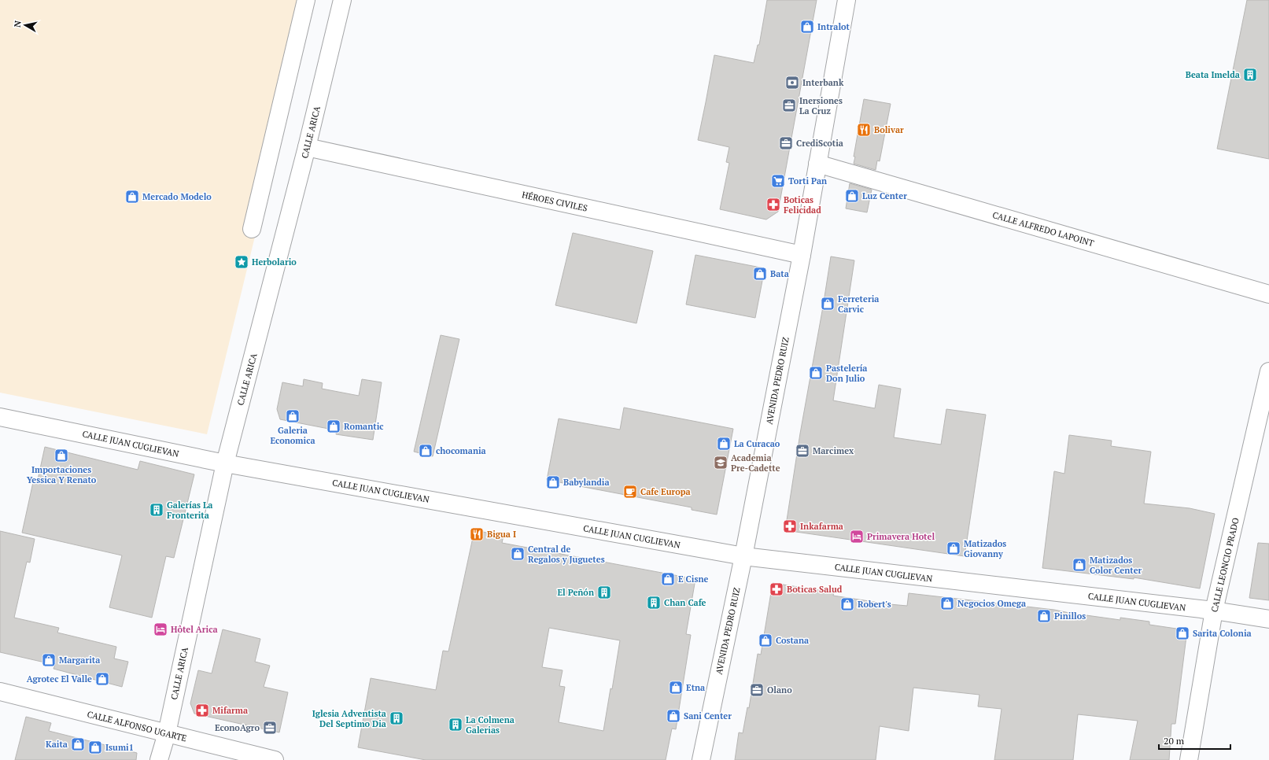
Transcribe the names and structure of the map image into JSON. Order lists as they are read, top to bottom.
{
  "streets": {
    "street": [
      "CALLE ARICA",
      "HÉROES CIVILES",
      "CALLE ALFREDO LAPOINT",
      "AVENIDA PEDRO RUIZ",
      "CALLE JUAN CUGLIEVAN",
      "CALLE LEONCIO PRADO",
      "CALLE ALFONSO UGARTE"
    ]
  },
  "crossings": [
    ["CALLE ARICA", "HÉROES CIVILES"],
    ["CALLE ARICA", "CALLE JUAN CUGLIEVAN"],
    ["CALLE ARICA", "CALLE ALFONSO UGARTE"],
    ["HÉROES CIVILES", "AVENIDA PEDRO RUIZ"],
    ["CALLE ALFREDO LAPOINT", "AVENIDA PEDRO RUIZ"],
    ["AVENIDA PEDRO RUIZ", "CALLE JUAN CUGLIEVAN"],
    ["CALLE JUAN CUGLIEVAN", "CALLE LEONCIO PRADO"]
  ],
  "places": {
    "shop": [
      "Intralot",
      "Luz Center",
      "Mercado Modelo",
      "Bata",
      "Ferreteria Carvic",
      "Pastelería Don Julio",
      "Galeria Economica",
      "Romantic",
      "La Curacao",
      "chocomania",
      "Importaciones Yessica Y Renato",
      "Babylandia",
      "Matizados Giovanny",
      "Central de Regalos y Juguetes",
      "Matizados Color Center",
      "E Cisne",
      "Negocios Omega",
      "Robert's",
      "Pinillos",
      "Sarita Colonia",
      "Costana",
      "Margarita",
      "Agrotec El Valle",
      "Etna",
      "Sani Center",
      "Kaita",
      "Isumi1"
    ],
    "building": [
      "Beata Imelda",
      "Galerías La Fronterita",
      "El Peñón",
      "Chan Cafe",
      "Iglesia Adventista Del Septimo Dia",
      "La Colmena Galerias"
    ],
    "bank": ["Interbank"],
    "office": [
      "Inersiones La Cruz",
      "CrediScotia",
      "Marcimex",
      "Olano",
      "EconoAgro"
    ],
    "restaurant": ["Bolivar", "Bigua I"],
    "supermarket": ["Torti Pan"],
    "pharmacy": [
      "Boticas Felicidad",
      "Inkafarma",
      "Boticas Salud",
      "Mifarma"
    ],
    "place": ["Herbolario"],
    "school or university": ["Academia Pre-Cadette"],
    "cafe": ["Cafe Europa"],
    "hotel": ["Primavera Hotel", "Hôtel Arica"]
  },
  "scale_bar": "20 m",
  "north": "left"
}
